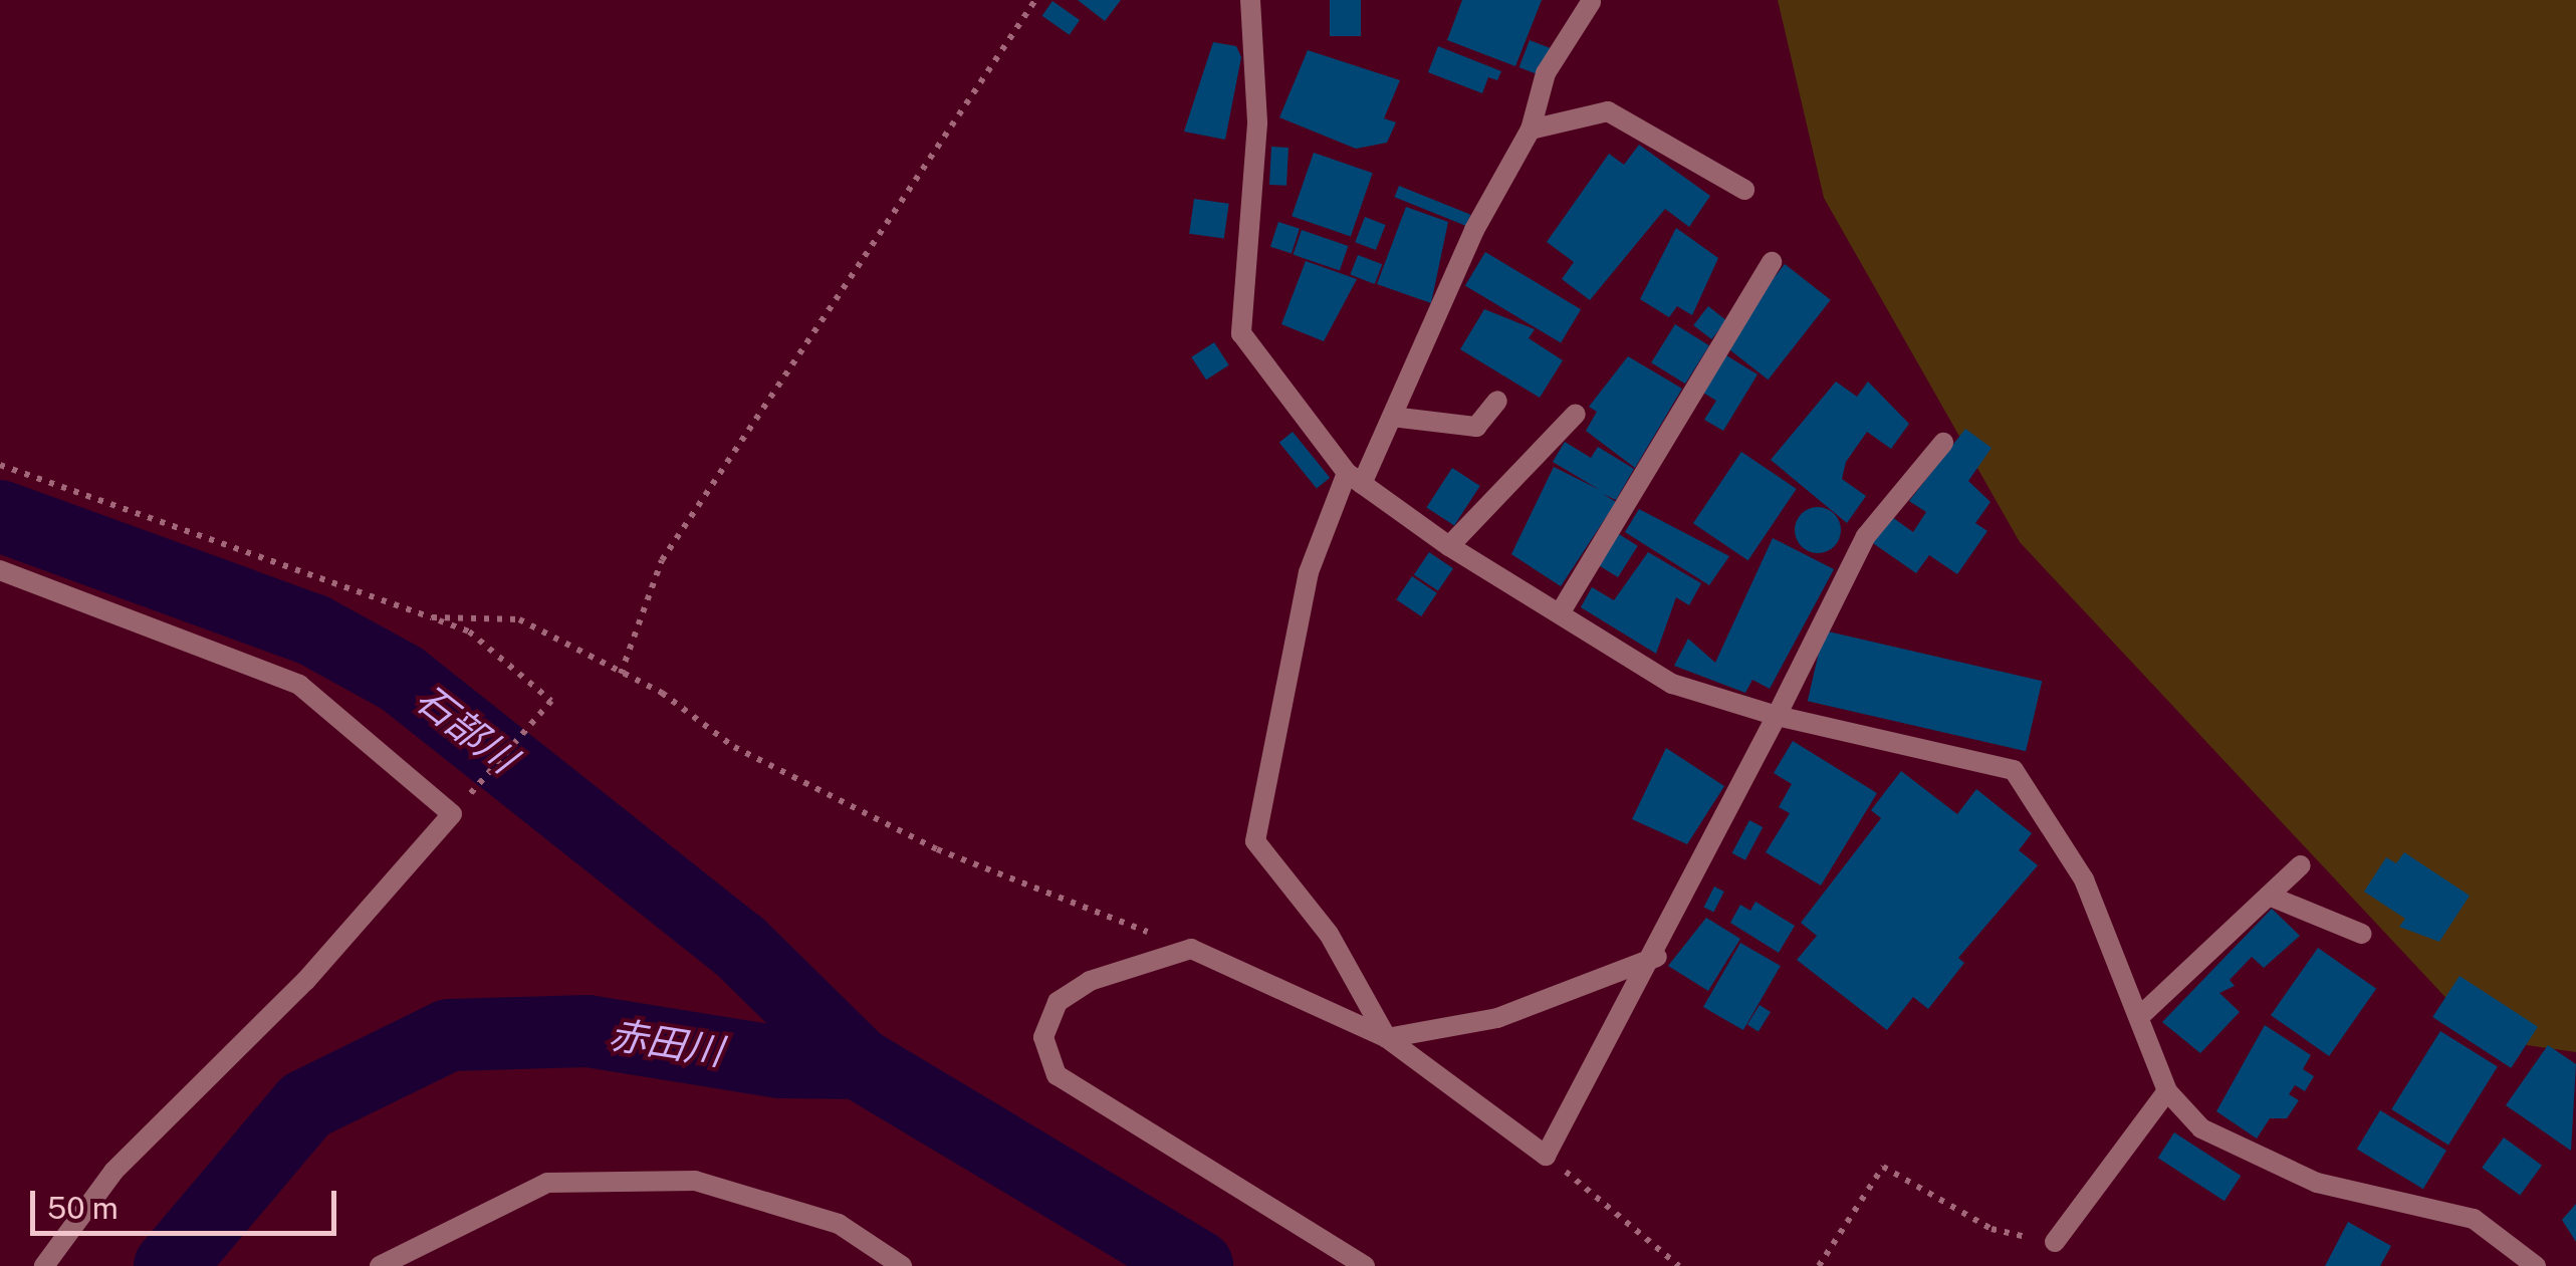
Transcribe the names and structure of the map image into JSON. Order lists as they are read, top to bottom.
{
  "water": ["石部川", "赤田川"],
  "scale_bar": "50 m"
}
